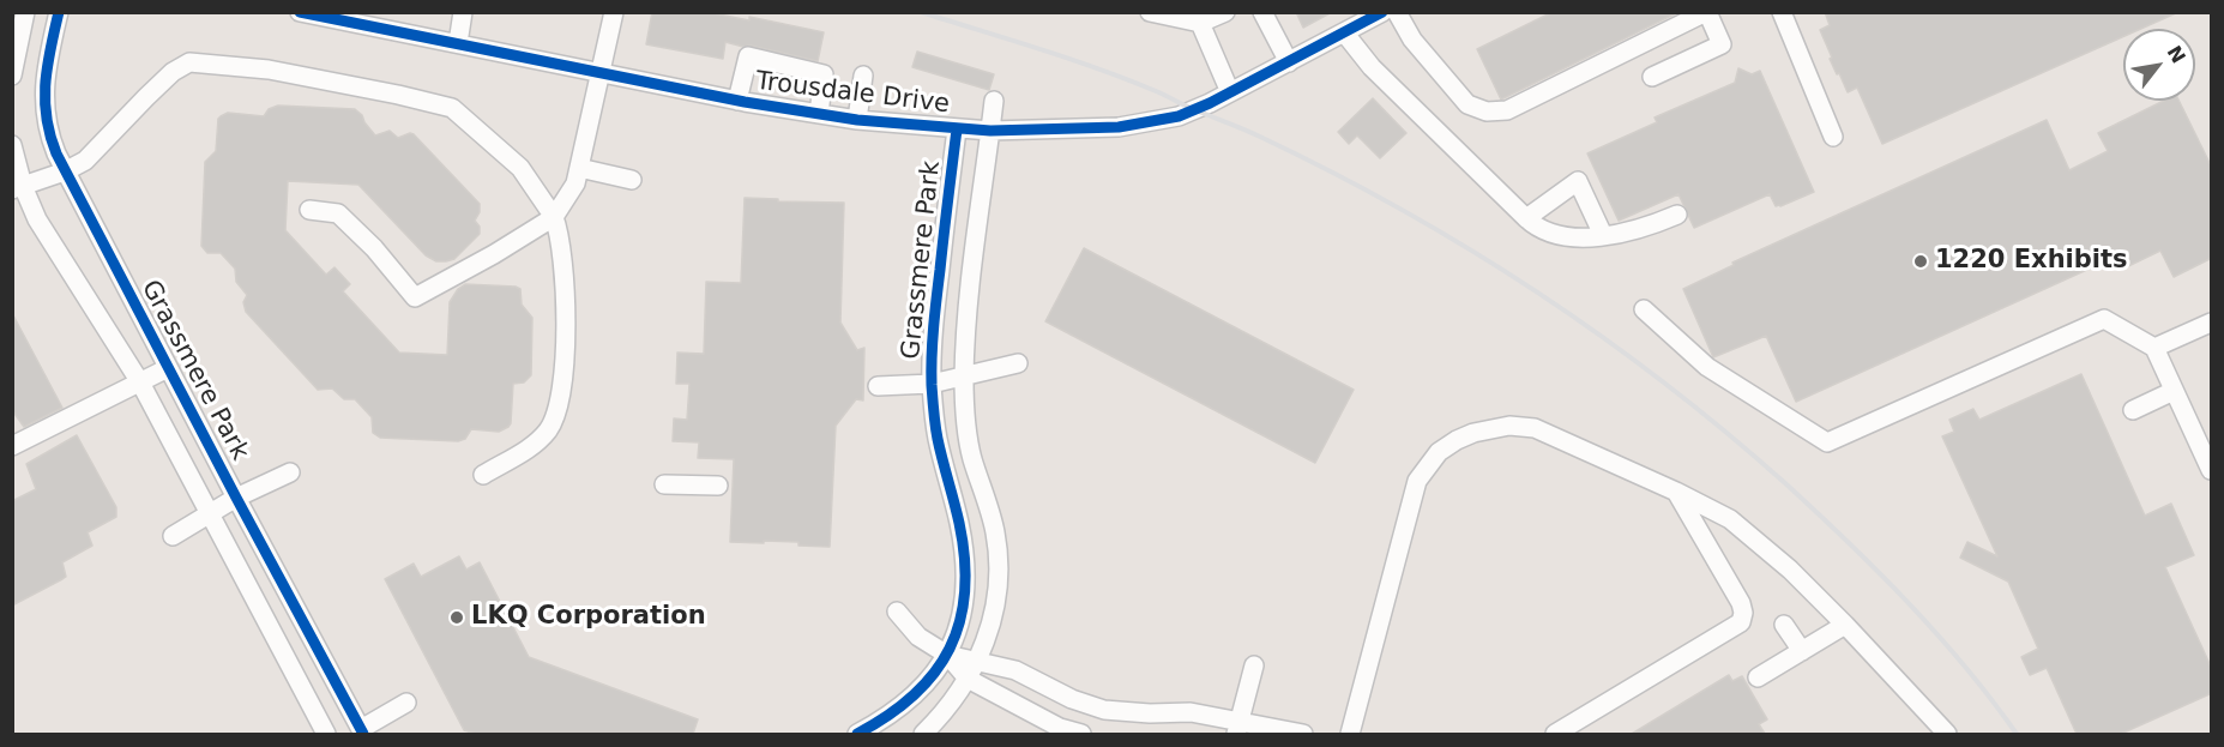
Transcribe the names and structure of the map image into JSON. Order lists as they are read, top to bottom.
{
  "streets": {
    "street": ["Trousdale Drive", "Grassmere Park"]
  },
  "crossings": [
    ["Trousdale Drive", "Grassmere Park"]
  ],
  "places": ["1220 Exhibits", "LKQ Corporation"],
  "north": "top right"
}
